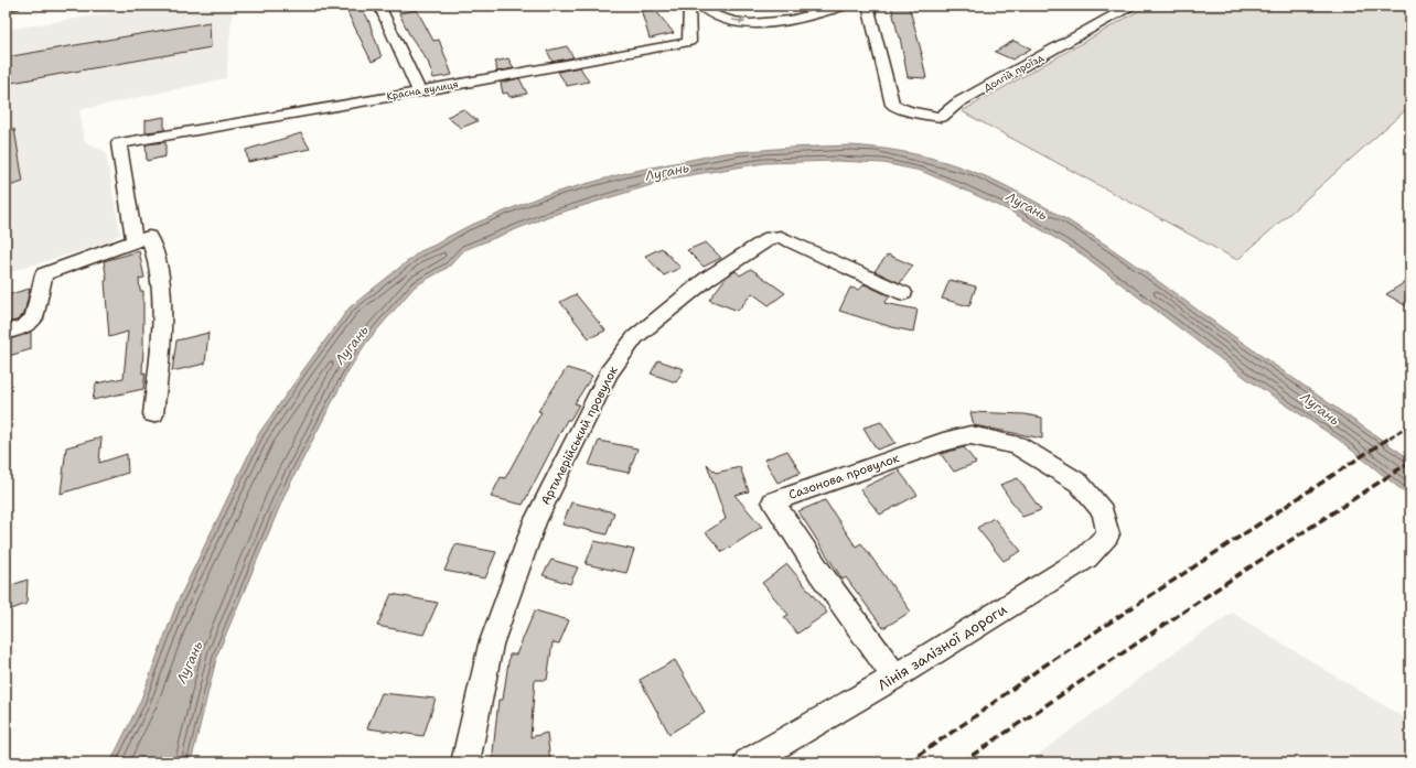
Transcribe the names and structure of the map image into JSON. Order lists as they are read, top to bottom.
{
  "streets": {
    "street": [
      "Долгій проїзд",
      "Красна вулиця",
      "Артилерійський провулок",
      "Сазонова провулок",
      "Лінія залізної дороги"
    ]
  },
  "crossings": [
    ["Сазонова провулок", "Лінія залізної дороги"]
  ],
  "water": ["Лугань"]
}
